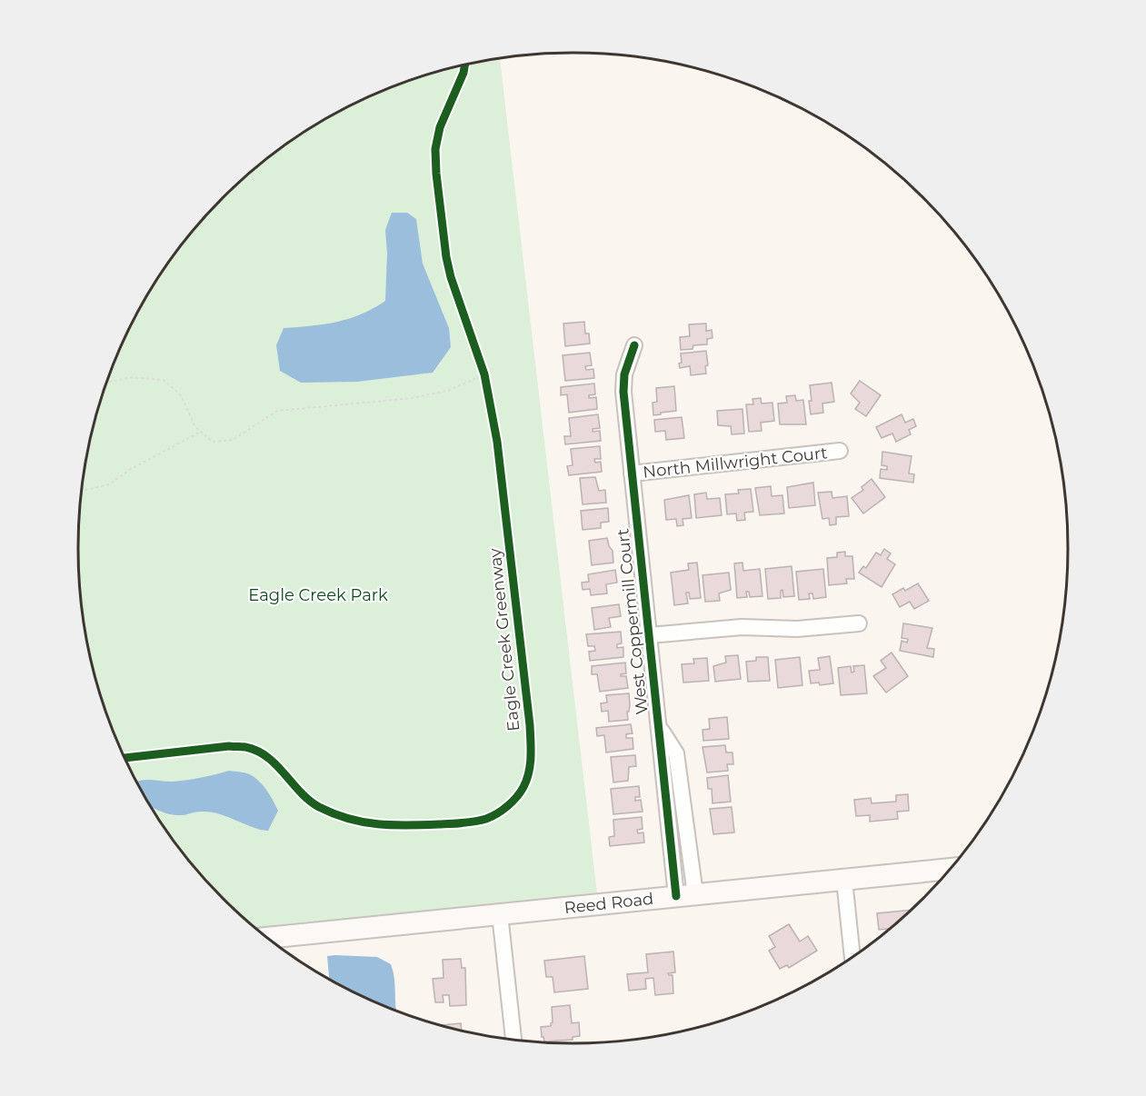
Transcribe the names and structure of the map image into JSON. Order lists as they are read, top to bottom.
{
  "streets": {
    "main road": ["Reed Road"],
    "street": ["North Millwright Court", "West Coppermill Court"],
    "cycle path": ["Eagle Creek Greenway"]
  },
  "crossings": [
    ["North Millwright Court", "West Coppermill Court"],
    ["West Coppermill Court", "Reed Road"]
  ],
  "parks": ["Eagle Creek Park"]
}
